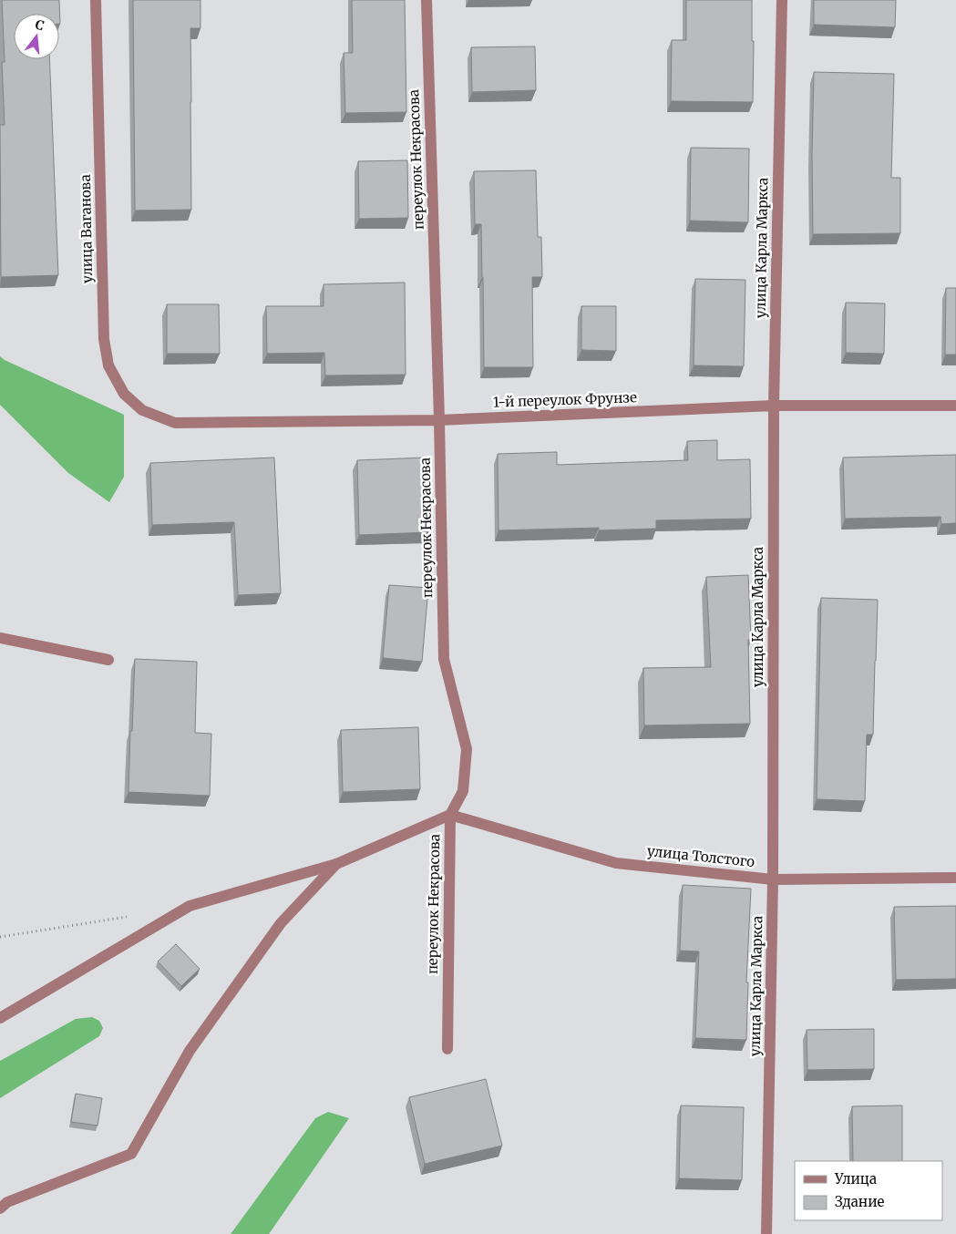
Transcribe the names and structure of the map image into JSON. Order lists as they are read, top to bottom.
{
  "streets": {
    "street": [
      "переулок Некрасова",
      "улица Ваганова",
      "улица Карла Маркса",
      "1-й переулок Фрунзе",
      "улица Толстого"
    ]
  },
  "crossings": [
    ["переулок Некрасова", "1-й переулок Фрунзе"],
    ["переулок Некрасова", "улица Толстого"],
    ["улица Ваганова", "1-й переулок Фрунзе"],
    ["улица Карла Маркса", "1-й переулок Фрунзе"],
    ["улица Карла Маркса", "улица Толстого"]
  ],
  "legend": ["Улица", "Здание"],
  "north": "top"
}
